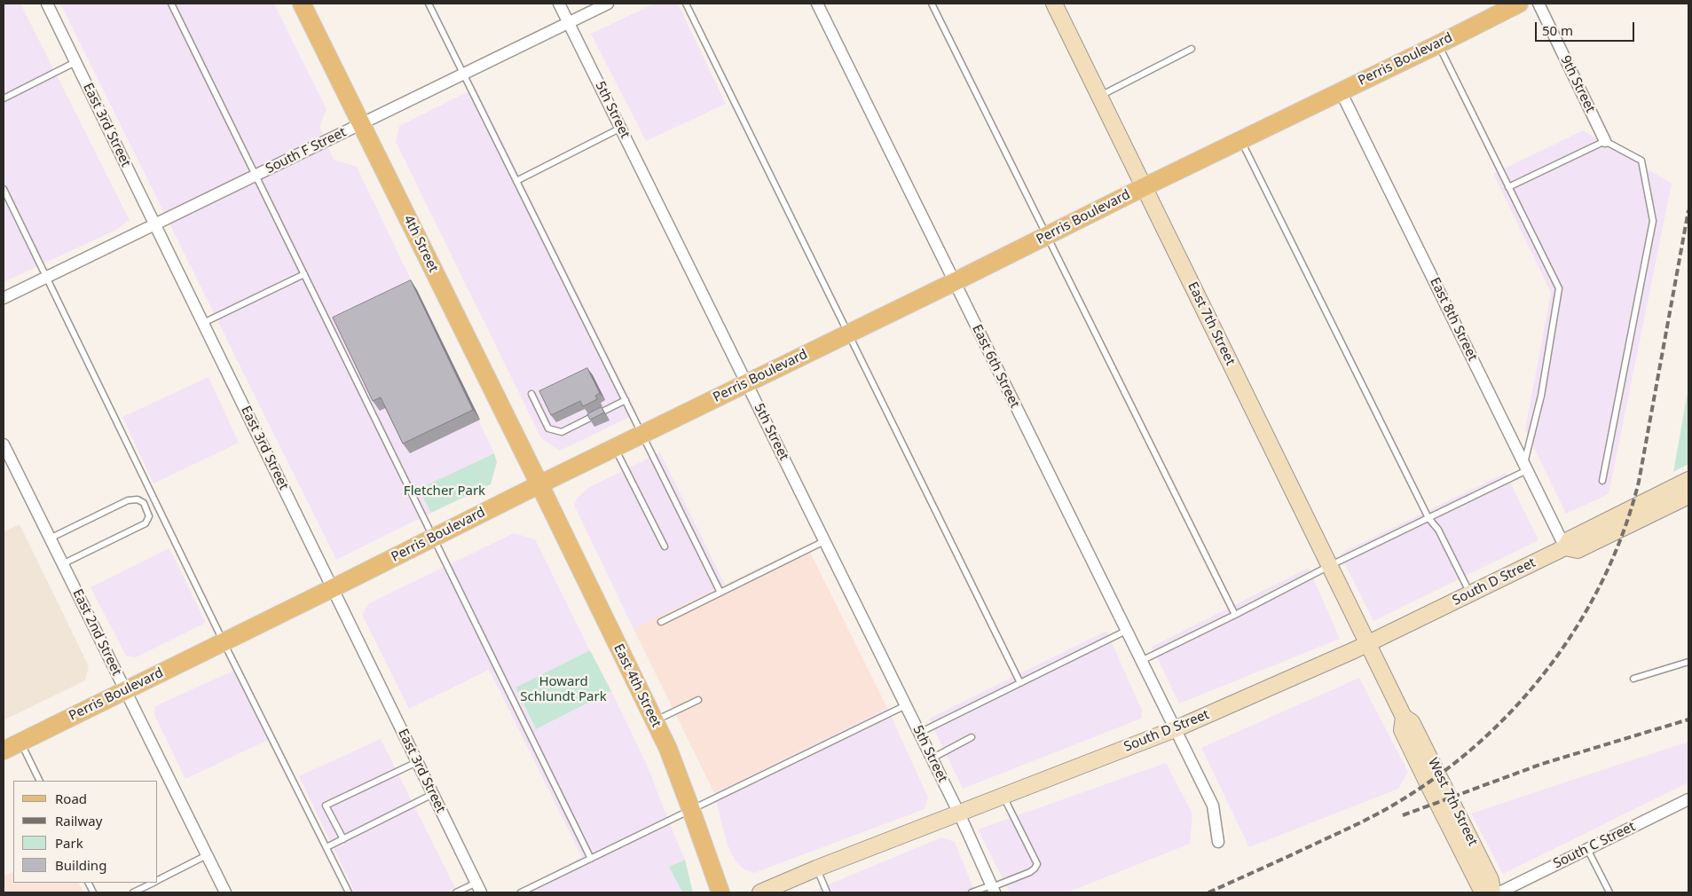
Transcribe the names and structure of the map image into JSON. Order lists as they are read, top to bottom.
{
  "streets": {
    "main road": ["Perris Boulevard", "4th Street", "East 4th Street"],
    "street": [
      "9th Street",
      "5th Street",
      "East 3rd Street",
      "South F Street",
      "East 8th Street",
      "East 7th Street",
      "East 6th Street",
      "South D Street",
      "East 2nd Street",
      "West 7th Street",
      "South C Street"
    ]
  },
  "crossings": [
    ["Perris Boulevard", "5th Street"],
    ["Perris Boulevard", "East 3rd Street"],
    ["Perris Boulevard", "4th Street"],
    ["Perris Boulevard", "East 8th Street"],
    ["Perris Boulevard", "East 7th Street"],
    ["Perris Boulevard", "East 6th Street"],
    ["Perris Boulevard", "East 2nd Street"],
    ["Perris Boulevard", "East 4th Street"],
    ["5th Street", "South F Street"],
    ["5th Street", "South D Street"],
    ["East 3rd Street", "South F Street"],
    ["South F Street", "4th Street"],
    ["4th Street", "East 4th Street"],
    ["East 8th Street", "South D Street"],
    ["East 7th Street", "South D Street"],
    ["East 7th Street", "West 7th Street"],
    ["East 6th Street", "South D Street"],
    ["South D Street", "West 7th Street"]
  ],
  "parks": ["Fletcher Park", "Howard Schlundt Park"],
  "legend": [
    "Road",
    "Railway",
    "Park",
    "Building"
  ],
  "scale_bar": "50 m"
}
